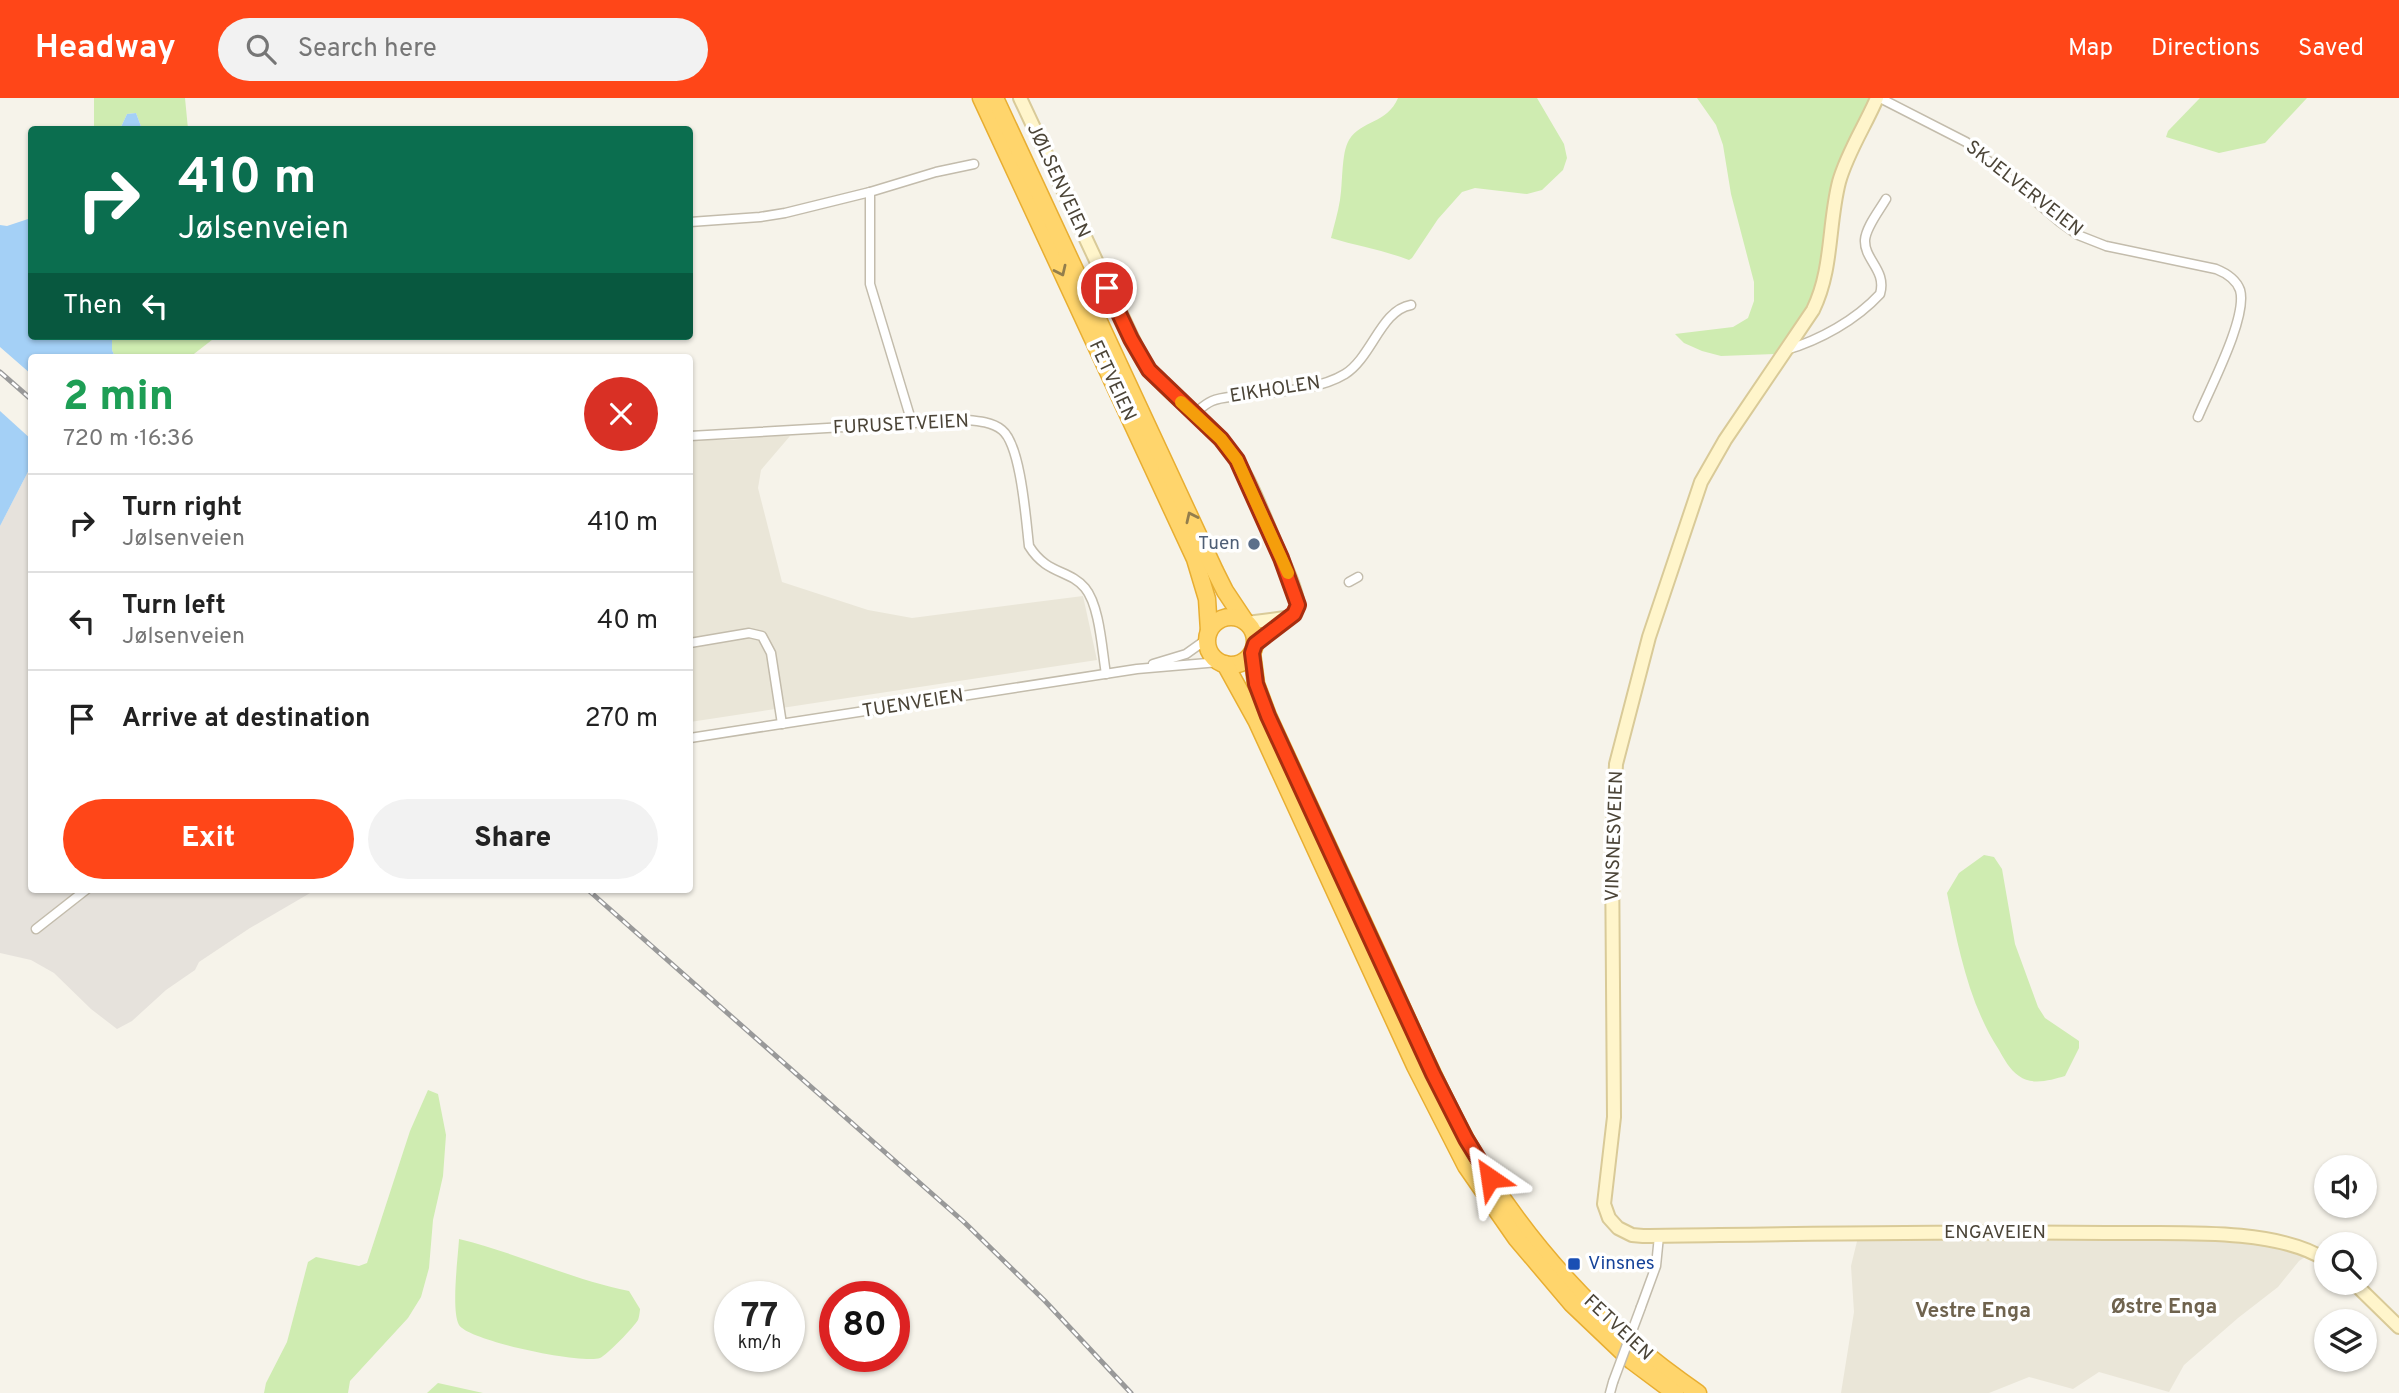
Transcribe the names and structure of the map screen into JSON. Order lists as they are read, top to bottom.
{
  "streets": {
    "highway": ["FETVEIEN"],
    "main road": ["JØLSENVEIEN", "VINSNESVEIEN", "ENGAVEIEN"],
    "street": [
      "SKJELVERVEIEN",
      "EIKHOLEN",
      "FURUSETVEIEN",
      "TUENVEIEN"
    ]
  },
  "crossings": [
    ["JØLSENVEIEN", "EIKHOLEN"],
    ["SKJELVERVEIEN", "VINSNESVEIEN"],
    ["FETVEIEN", "TUENVEIEN"],
    ["FURUSETVEIEN", "TUENVEIEN"],
    ["VINSNESVEIEN", "ENGAVEIEN"]
  ],
  "districts": ["Østre Enga", "Vestre Enga"],
  "places": {
    "other": ["Tuen"],
    "transit": ["Vinsnes"]
  },
  "page": {
    "header": "Headway",
    "search": "Search here",
    "nav": ["Map", "Directions", "Saved"],
    "turn": ["410 m", "Jølsenveien"],
    "then": "Then",
    "heading": ["2 min", "720 m · 16:36"],
    "list": [
      {
        "name": "Turn right",
        "note": "Jølsenveien",
        "value": "410 m"
      },
      {
        "name": "Turn left",
        "note": "Jølsenveien",
        "value": "40 m"
      },
      {
        "name": "Arrive at destination",
        "value": "270 m"
      }
    ],
    "buttons": ["Exit", "Share"],
    "speed": "77 km/h",
    "limit": "80"
  }
}
